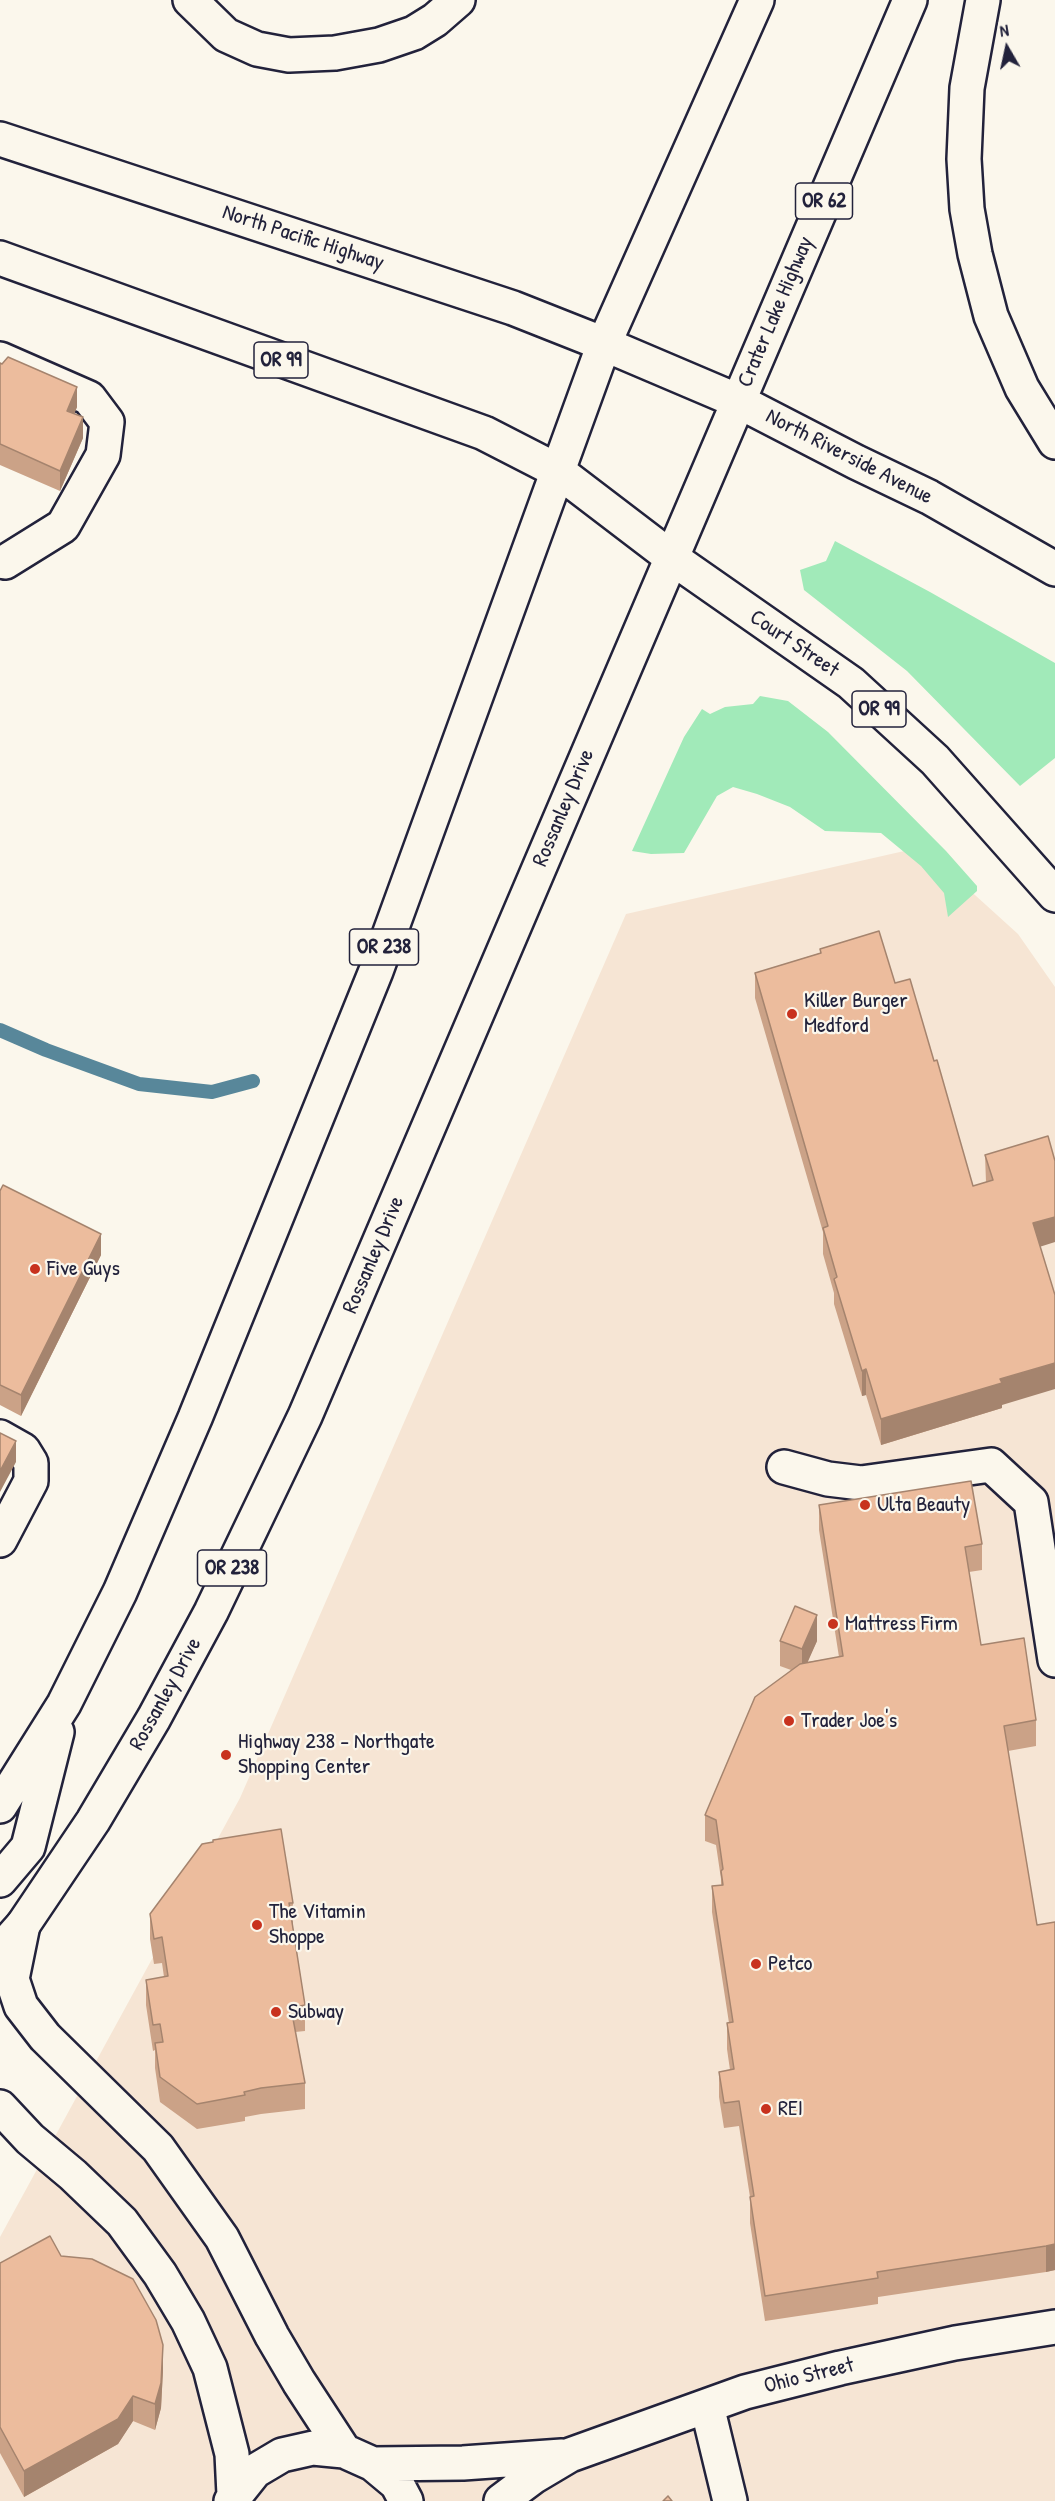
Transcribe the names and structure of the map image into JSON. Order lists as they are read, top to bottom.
{
  "streets": {
    "main road": [
      "OR 62",
      "North Pacific Highway",
      "Crater Lake Highway",
      "OR 99",
      "North Riverside Avenue",
      "Court Street",
      "Rossanley Drive",
      "OR 238",
      "Ohio Street"
    ]
  },
  "crossings": [
    ["North Pacific Highway", "North Riverside Avenue"],
    ["Crater Lake Highway", "North Riverside Avenue"],
    ["Crater Lake Highway", "Court Street"],
    ["Crater Lake Highway", "Rossanley Drive"],
    ["OR 99", "Court Street"],
    ["OR 99", "OR 238"],
    ["Court Street", "Rossanley Drive"],
    ["Court Street", "OR 238"],
    ["Rossanley Drive", "OR 238"]
  ],
  "places": [
    "Killer Burger Medford",
    "Five Guys",
    "Ulta Beauty",
    "Mattress Firm",
    "Trader Joe's",
    "Highway 238 - Northgate Shopping Center",
    "The Vitamin Shoppe",
    "Petco",
    "Subway",
    "REI"
  ],
  "north": "top"
}
